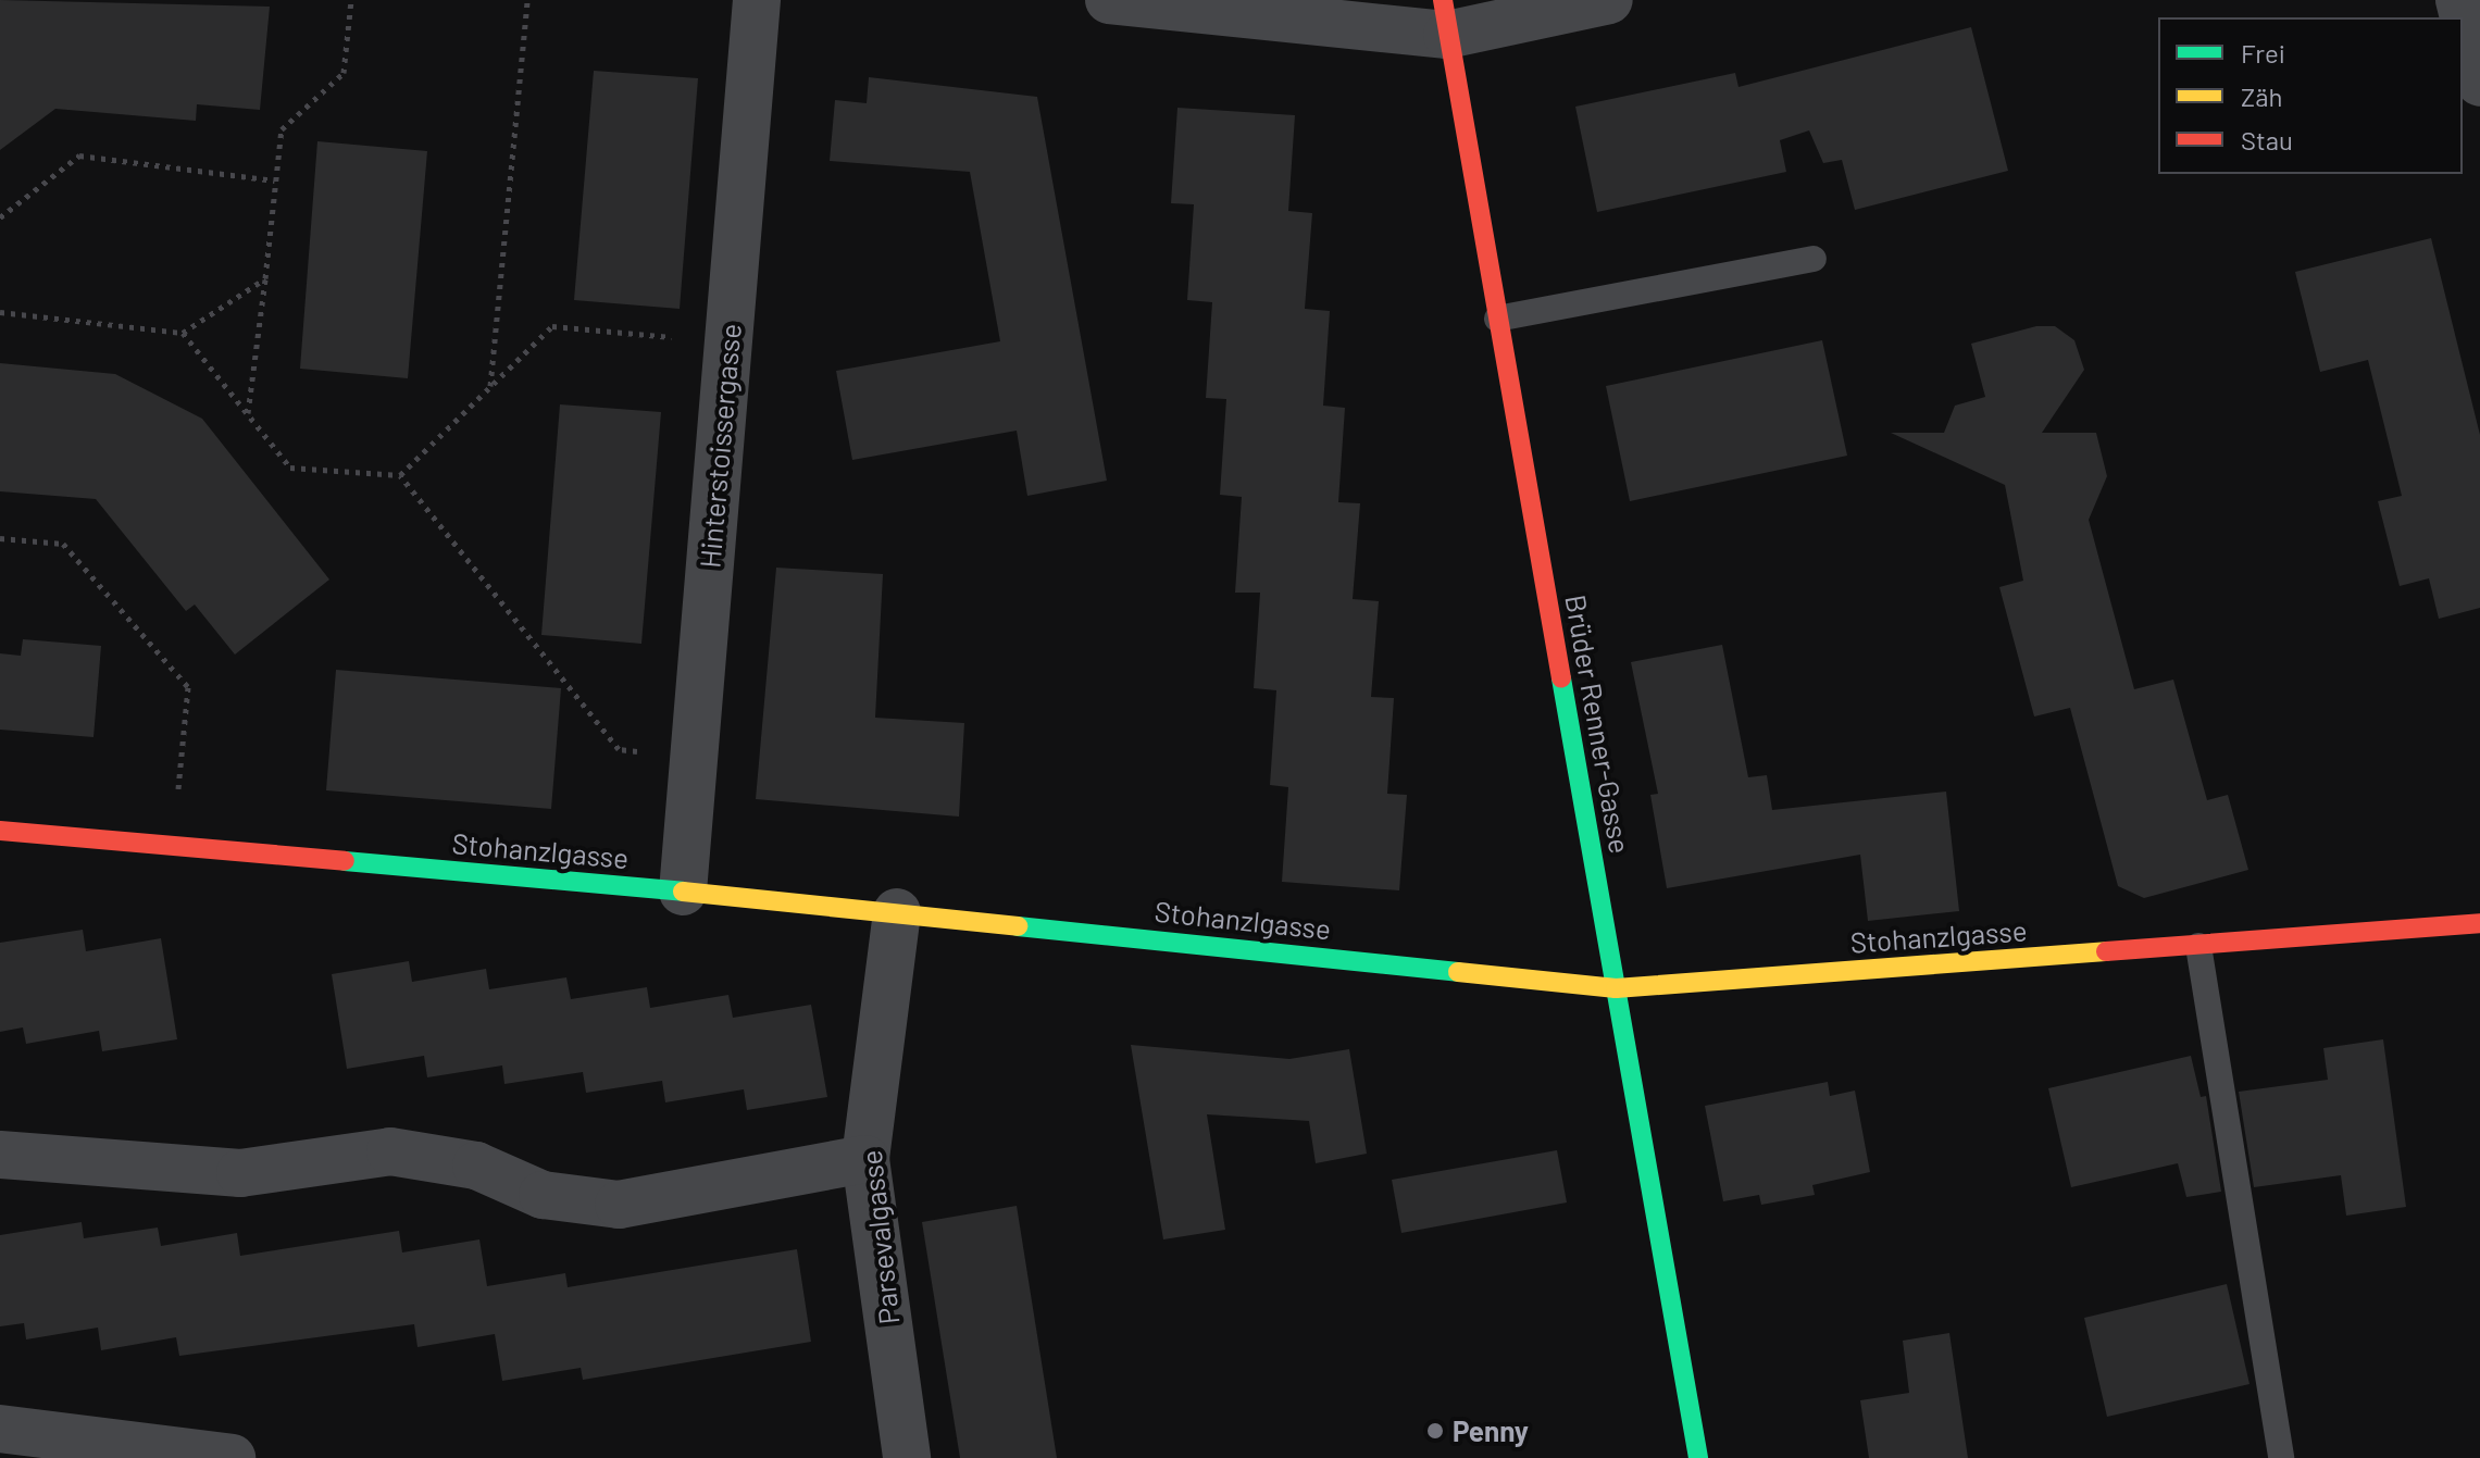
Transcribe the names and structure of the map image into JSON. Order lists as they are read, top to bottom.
{
  "streets": {
    "street": [
      "Hinterstoissergasse",
      "Brüder Renner-Gasse",
      "Stohanzlgasse",
      "Parsevalgasse"
    ]
  },
  "crossings": [
    ["Hinterstoissergasse", "Stohanzlgasse"],
    ["Brüder Renner-Gasse", "Stohanzlgasse"],
    ["Stohanzlgasse", "Parsevalgasse"]
  ],
  "places": ["Penny"],
  "legend": ["Frei", "Zäh", "Stau"]
}
